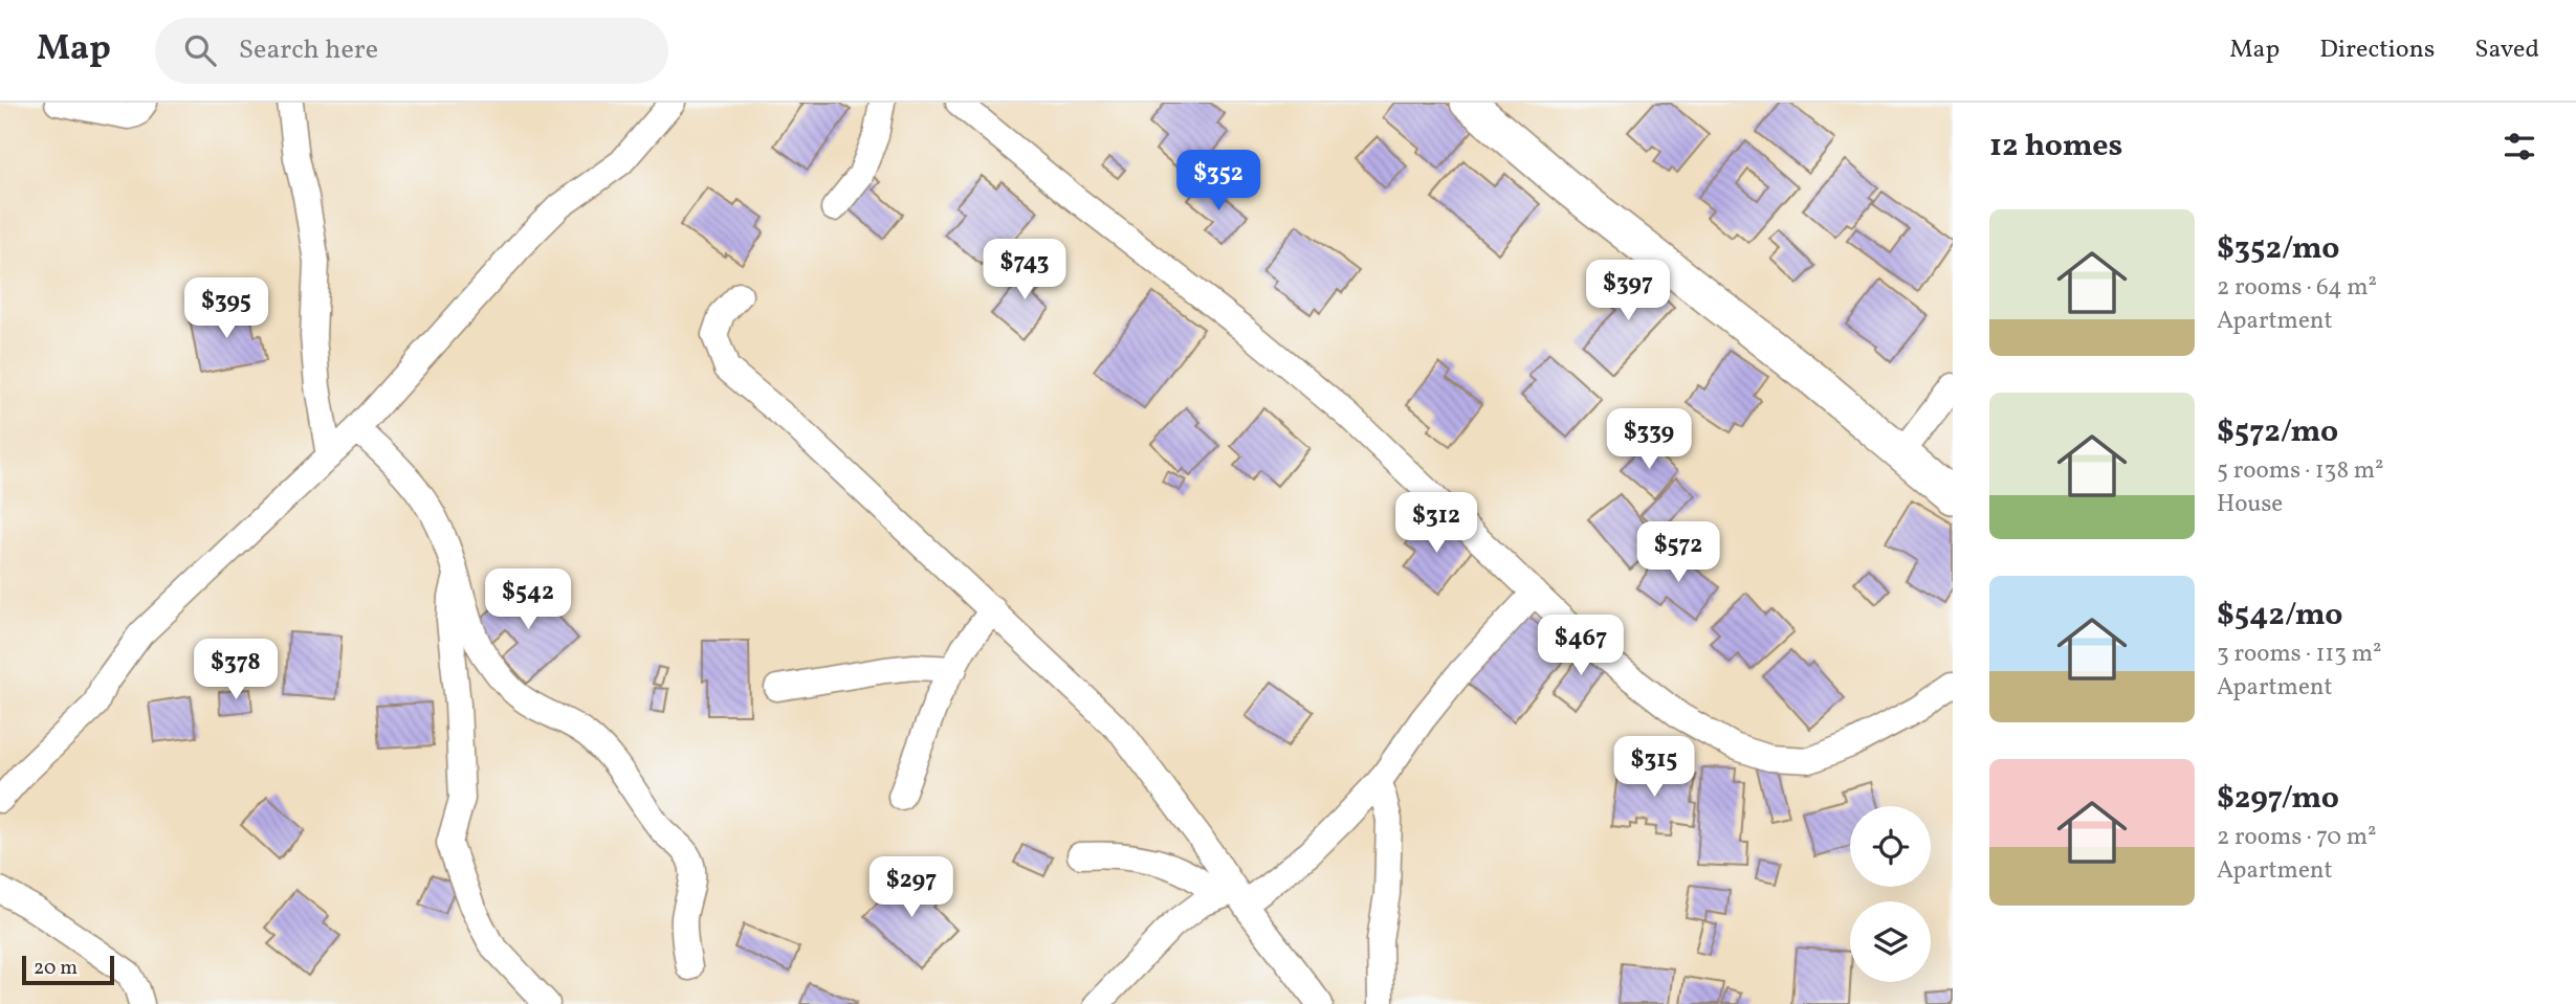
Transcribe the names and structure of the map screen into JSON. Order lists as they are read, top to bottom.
{
  "scale_bar": "20 m",
  "page": {
    "header": "Map",
    "search": "Search here",
    "nav": ["Map", "Directions", "Saved"],
    "heading": "12 homes",
    "price": [
      "$352",
      "$743",
      "$397",
      "$395",
      "$339",
      "$312",
      "$572",
      "$542",
      "$467",
      "$378",
      "$315",
      "$297"
    ],
    "list": [
      {
        "name": "$352/mo",
        "note": "2 rooms · 64 m² · Apartment"
      },
      {
        "name": "$572/mo",
        "note": "5 rooms · 138 m² · House"
      },
      {
        "name": "$542/mo",
        "note": "3 rooms · 113 m² · Apartment"
      },
      {
        "name": "$297/mo",
        "note": "2 rooms · 70 m² · Apartment"
      }
    ],
    "scale": "20 m"
  }
}
